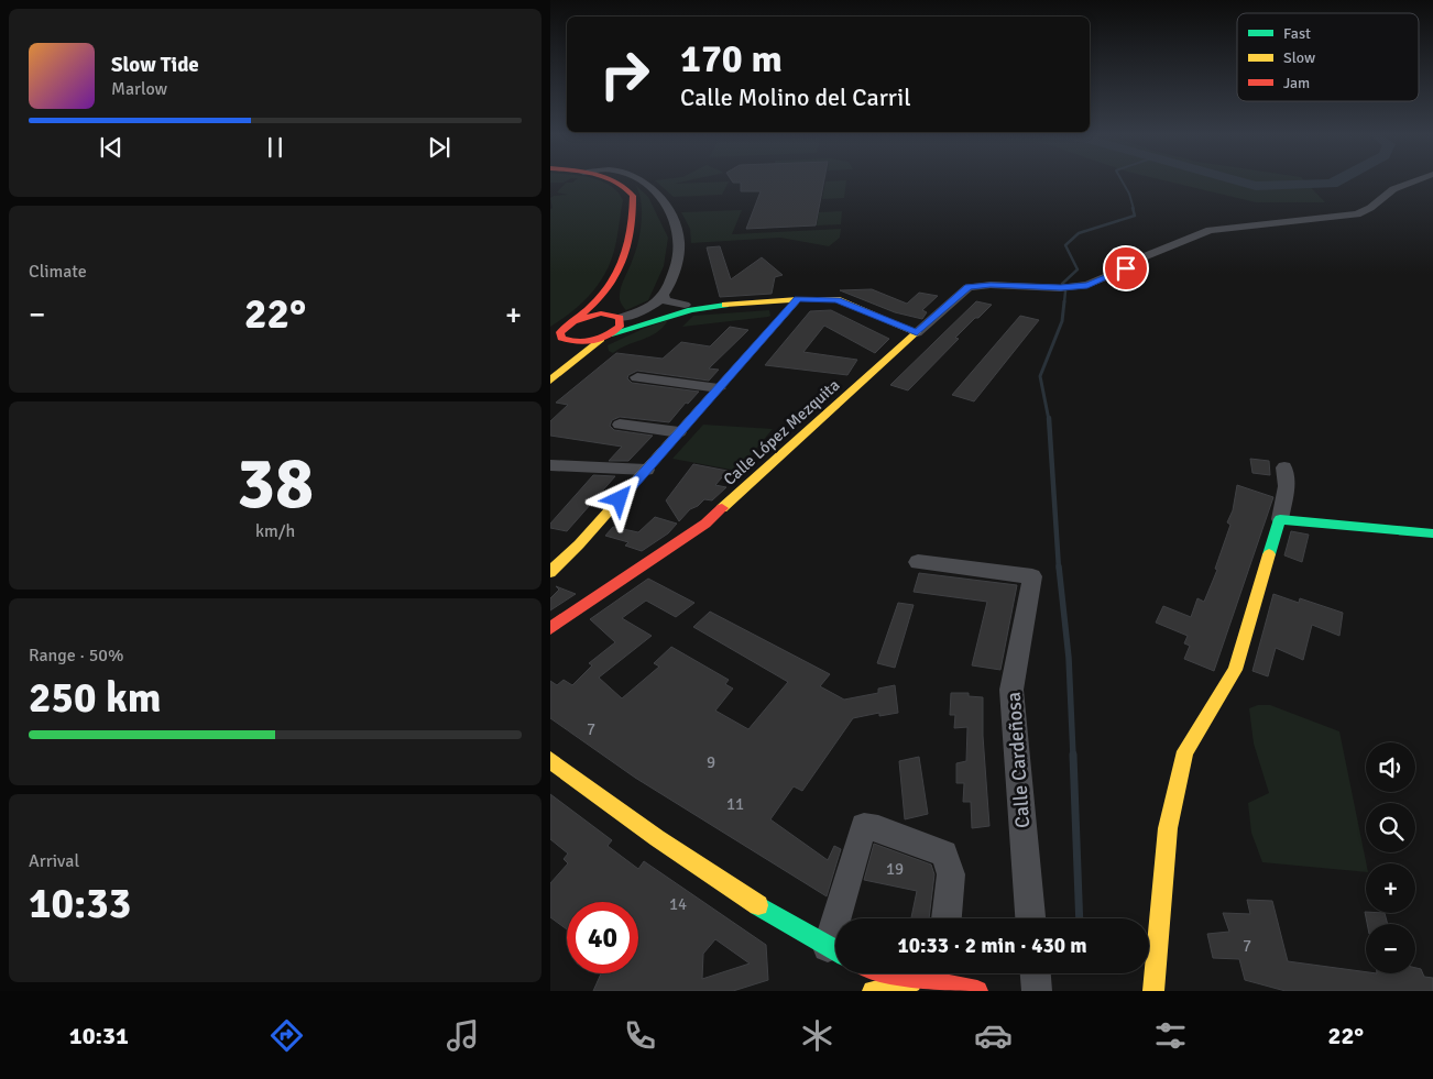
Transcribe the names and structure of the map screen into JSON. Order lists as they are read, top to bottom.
{
  "streets": {
    "main road": ["Calle López Mezquita"],
    "street": ["Calle Cardeñosa"]
  },
  "house_numbers": [
    "7",
    "9",
    "11",
    "19",
    "14",
    "7"
  ],
  "legend": ["Fast", "Slow", "Jam"],
  "page": {
    "turn": ["170 m", "Calle Molino del Carril"],
    "song": ["Slow Tide", "Marlow"],
    "tile": [
      "Climate",
      ["38", "km/h"],
      ["Range · 50%", "250 km"],
      ["Arrival", "10:33"]
    ],
    "heat": ["−", "22°", "+"],
    "map_buttons": ["+", "−"],
    "limit": "40",
    "trip": "10:33 · 2 min · 430 m",
    "tabs": ["10:31", "22°"]
  }
}
